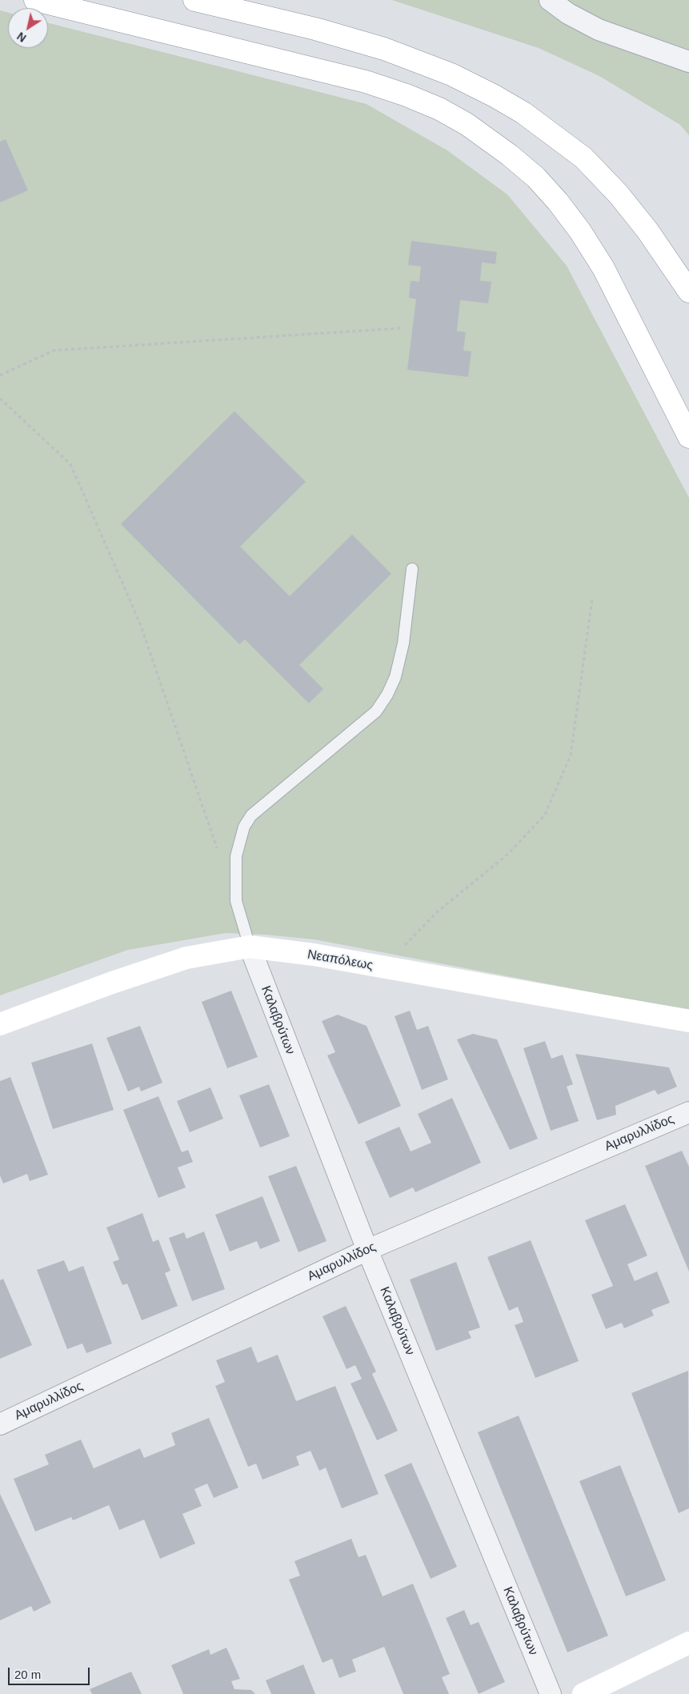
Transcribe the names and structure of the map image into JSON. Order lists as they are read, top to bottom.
{
  "streets": {
    "main road": ["Νεαπόλεως"],
    "street": ["Καλαβρύτων", "Αμαρυλλίδος"]
  },
  "crossings": [
    ["Νεαπόλεως", "Καλαβρύτων"],
    ["Καλαβρύτων", "Αμαρυλλίδος"]
  ],
  "scale_bar": "20 m",
  "north": "bottom left"
}
